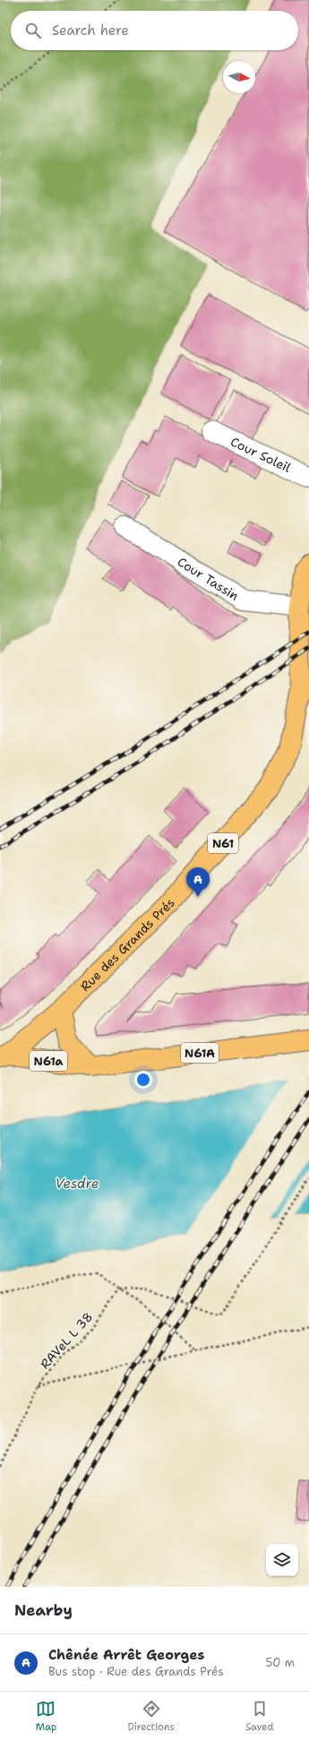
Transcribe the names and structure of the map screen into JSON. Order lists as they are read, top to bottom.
{
  "streets": {
    "main road": [
      "N61",
      "Rue des Grands Prés",
      "N61A",
      "N61a"
    ],
    "street": ["Cour Soleil", "Cour Tassin"],
    "path": ["RAVeL L 38"]
  },
  "crossings": [
    ["Cour Tassin", "Rue des Grands Prés"],
    ["Rue des Grands Prés", "N61a"],
    ["N61A", "N61a"]
  ],
  "water": ["Vesdre"],
  "north": "right",
  "page": {
    "search": "Search here",
    "pins": "A",
    "heading": "Nearby",
    "list": [
      {
        "mark": "A",
        "name": "Chênée Arrêt Georges",
        "note": "Bus stop · Rue des Grands Prés",
        "value": "50 m"
      }
    ],
    "nav": ["Map", "Directions", "Saved"]
  }
}
